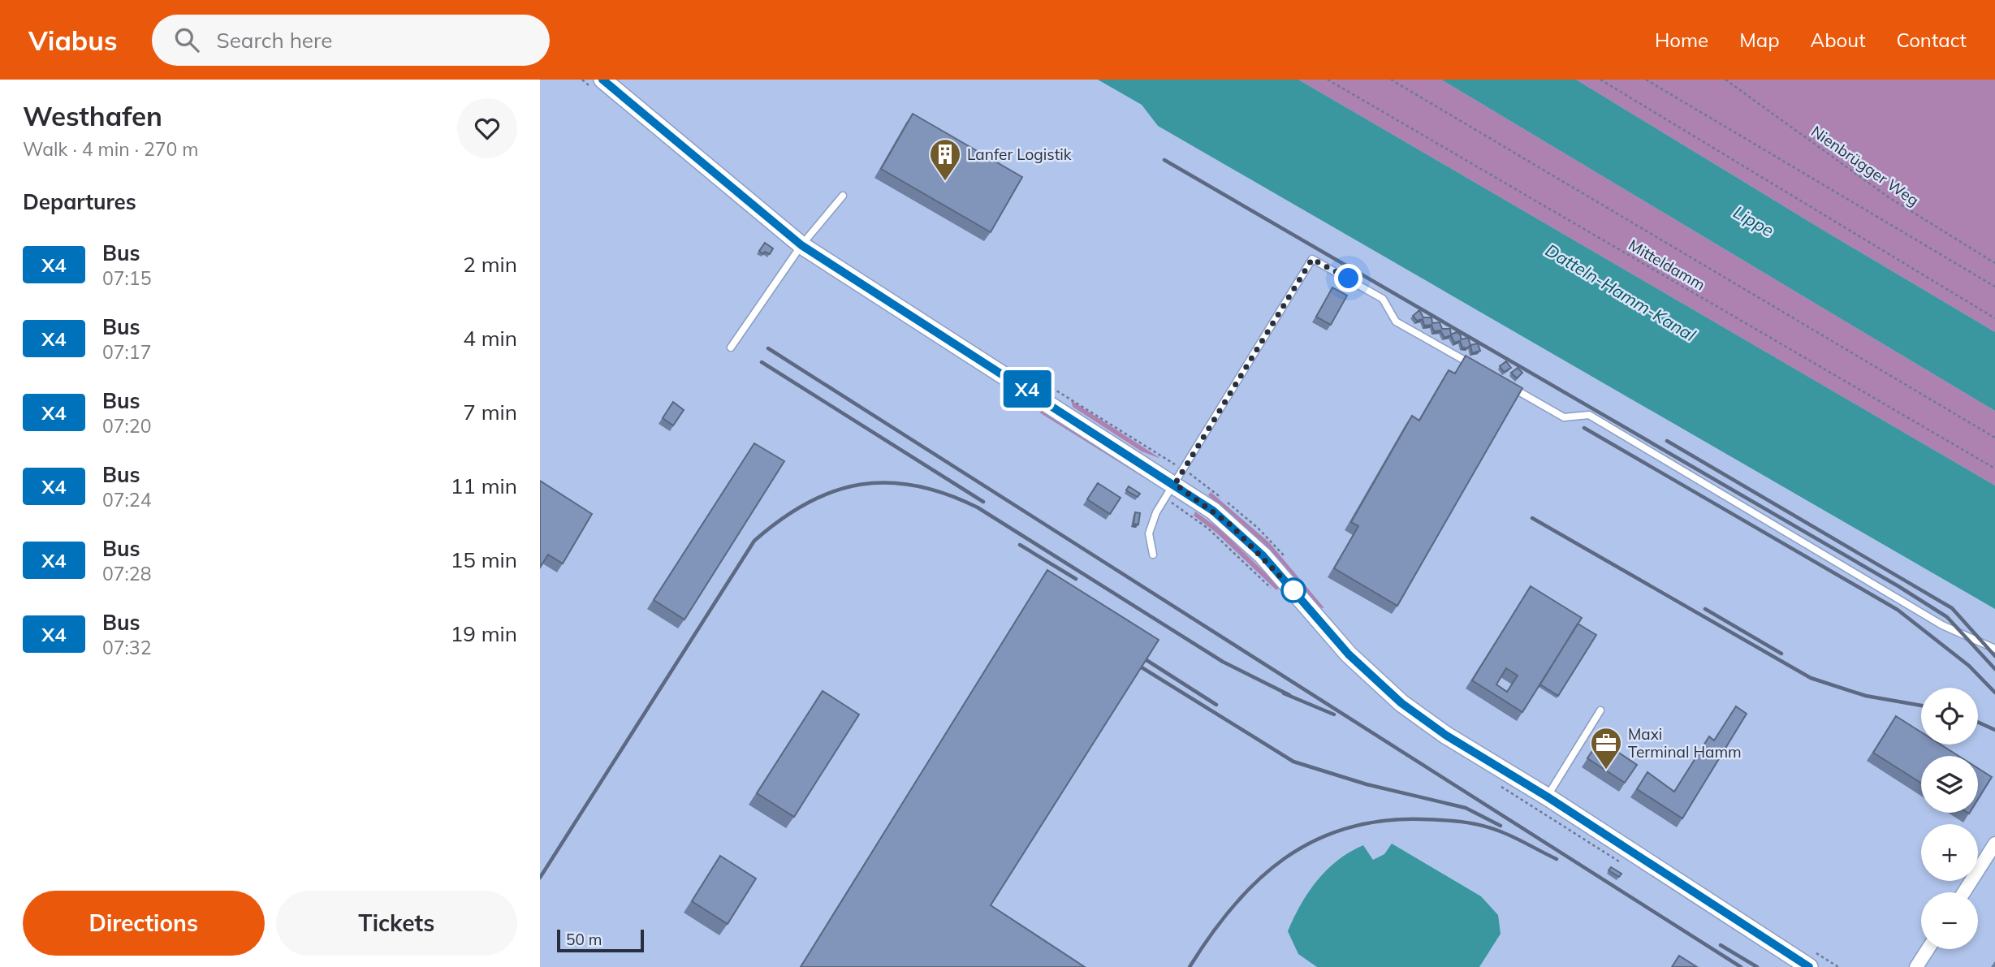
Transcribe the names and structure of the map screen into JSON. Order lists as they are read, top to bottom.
{
  "streets": {
    "path": ["Nienbrügger Weg", "Mitteldamm"]
  },
  "water": ["Lippe", "Datteln-Hamm-Kanal"],
  "places": {
    "building": ["Lanfer Logistik"],
    "office": ["Maxi Terminal Hamm"]
  },
  "lines": ["bus line X4"],
  "scale_bar": "50 m",
  "page": {
    "header": "Viabus",
    "search": "Search here",
    "nav": [
      "Home",
      "Map",
      "About",
      "Contact"
    ],
    "heading": [
      ["Westhafen", "Walk · 4 min · 270 m"],
      "Departures"
    ],
    "on_map": "X4",
    "list": [
      {
        "mark": "X4",
        "name": "Bus",
        "note": "07:15",
        "value": "2 min"
      },
      {
        "mark": "X4",
        "name": "Bus",
        "note": "07:17",
        "value": "4 min"
      },
      {
        "mark": "X4",
        "name": "Bus",
        "note": "07:20",
        "value": "7 min"
      },
      {
        "mark": "X4",
        "name": "Bus",
        "note": "07:24",
        "value": "11 min"
      },
      {
        "mark": "X4",
        "name": "Bus",
        "note": "07:28",
        "value": "15 min"
      },
      {
        "mark": "X4",
        "name": "Bus",
        "note": "07:32",
        "value": "19 min"
      }
    ],
    "map_buttons": ["+", "−"],
    "buttons": ["Directions", "Tickets"],
    "scale": "50 m"
  }
}
